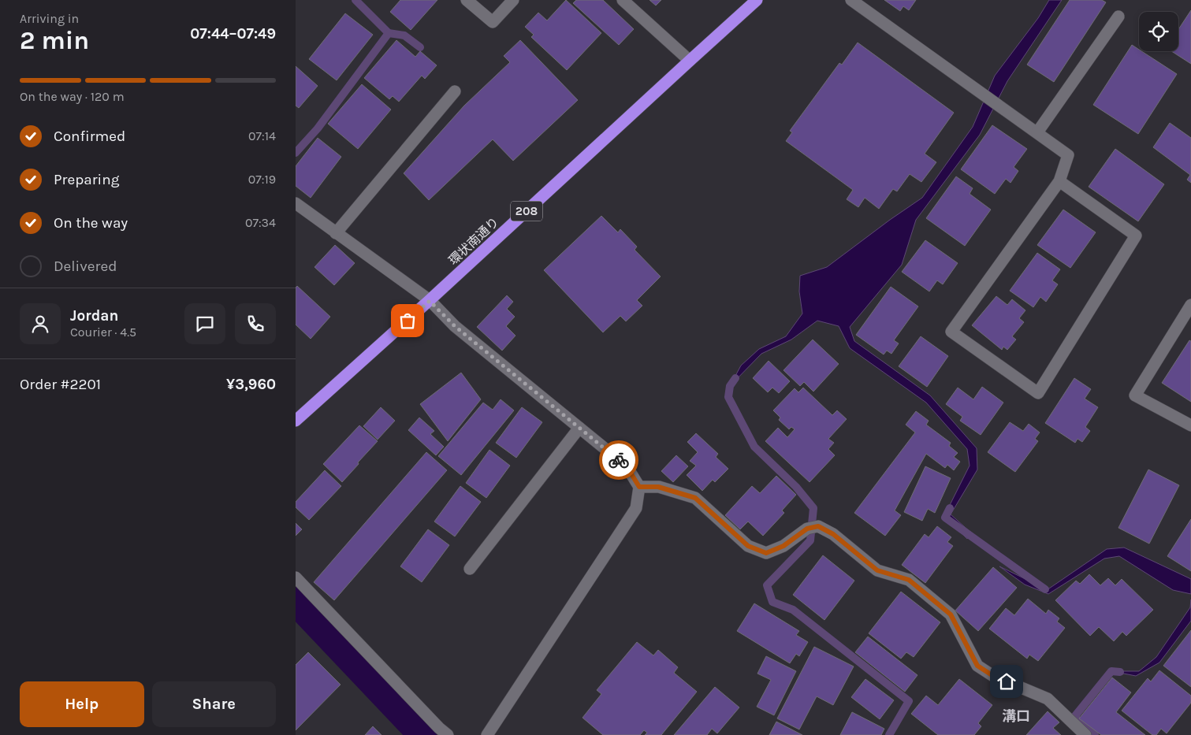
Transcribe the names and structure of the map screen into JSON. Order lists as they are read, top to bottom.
{
  "streets": {
    "highway": ["208", "環状南通り"]
  },
  "districts": ["溝口"],
  "page": {
    "heading": ["2 min", "Arriving in", "07:44–07:49"],
    "panel": [
      "Jordan",
      "Courier · 4.5",
      "Order #2201",
      "¥3,960"
    ],
    "bar": "On the way · 120 m",
    "list": [
      ["Confirmed", "07:14"],
      ["Preparing", "07:19"],
      ["On the way", "07:34"],
      "Delivered"
    ],
    "buttons": ["Help", "Share"]
  }
}
